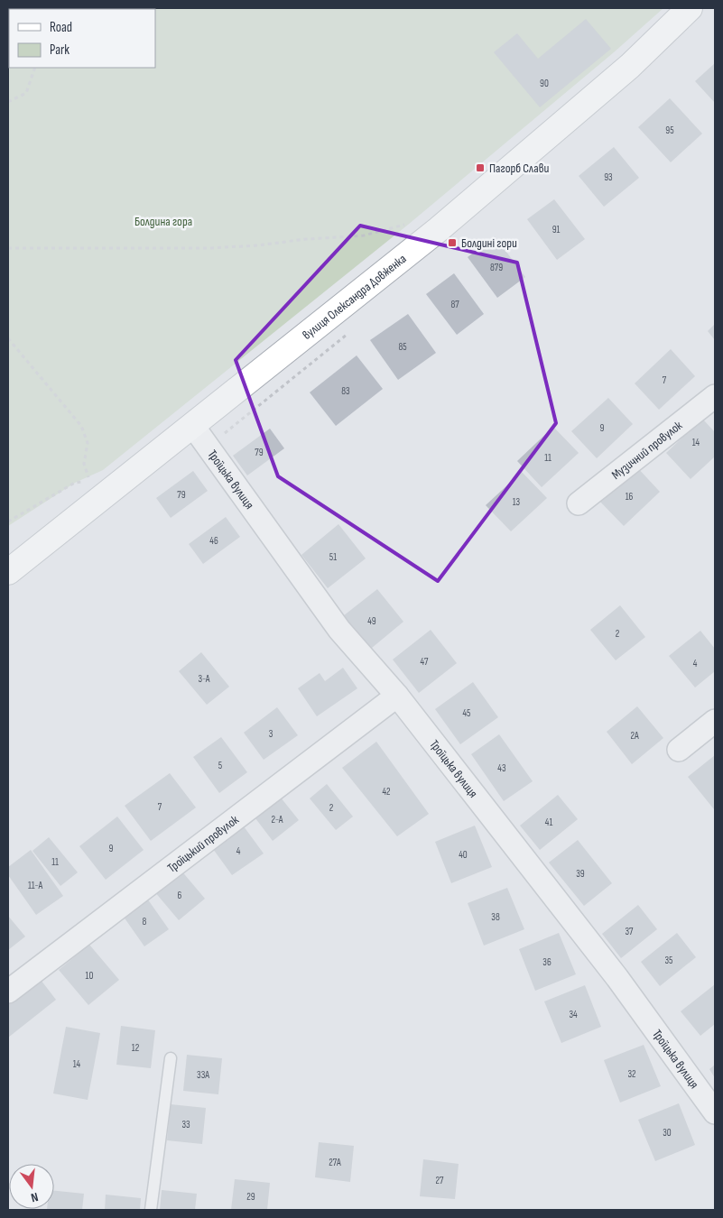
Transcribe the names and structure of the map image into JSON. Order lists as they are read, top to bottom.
{
  "streets": {
    "main road": ["вулиця Олександра Довженка"],
    "street": ["Музичний провулок", "Троїцька вулиця", "Троїцький провулок"]
  },
  "crossings": [
    ["вулиця Олександра Довженка", "Троїцька вулиця"],
    ["Троїцька вулиця", "Троїцький провулок"]
  ],
  "parks": ["Болдина гора"],
  "places": {
    "transit": ["Пагорб Слави", "Болдині гори"]
  },
  "house_numbers": [
    "90",
    "95",
    "93",
    "91",
    "879",
    "87",
    "85",
    "7",
    "83",
    "9",
    "14",
    "79",
    "11",
    "79",
    "16",
    "13",
    "46",
    "51",
    "49",
    "2",
    "47",
    "4",
    "3-А",
    "45",
    "3",
    "2А",
    "5",
    "43",
    "42",
    "7",
    "2",
    "2-А",
    "41",
    "9",
    "4",
    "40",
    "11",
    "39",
    "11-А",
    "6",
    "38",
    "8",
    "37",
    "35",
    "36",
    "10",
    "34",
    "12",
    "14",
    "32",
    "33А",
    "33",
    "30",
    "27А",
    "27",
    "29"
  ],
  "legend": ["Road", "Park"],
  "north": "bottom"
}
